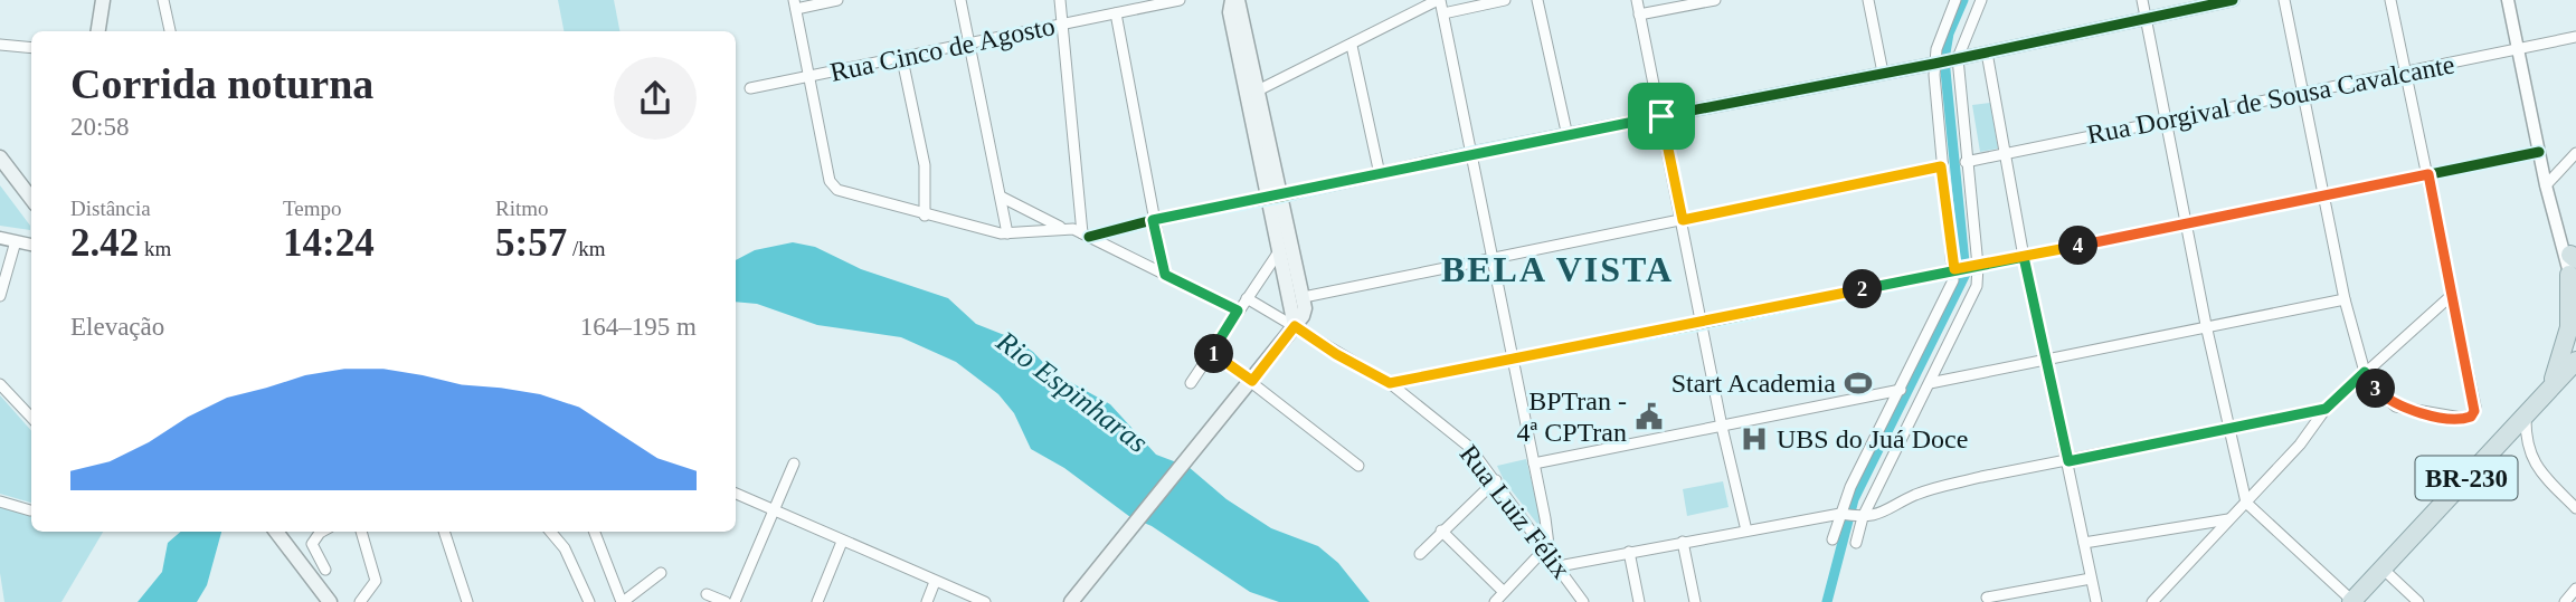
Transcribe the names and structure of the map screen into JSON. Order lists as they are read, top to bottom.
{
  "streets": {
    "highway": ["BR-230"],
    "street": ["Rua Cinco de Agosto", "Rua Dorgival de Sousa Cavalcante", "Rua Luiz Félix"]
  },
  "districts": ["BELA VISTA"],
  "water": ["Rio Espinharas"],
  "places": {
    "sports": ["Start Academia"],
    "public building": ["BPTran - 4ª CPTran"],
    "hospital": ["UBS do Juá Doce"]
  },
  "page": {
    "heading": ["Corrida noturna", "20:58"],
    "stats": [
      ["Distância", "2.42 km"],
      ["Tempo", "14:24"],
      ["Ritmo", "5:57 /km"]
    ],
    "pins": [
      "4",
      "2",
      "1",
      "3"
    ],
    "chart": ["Elevação", "164–195 m"]
  }
}
